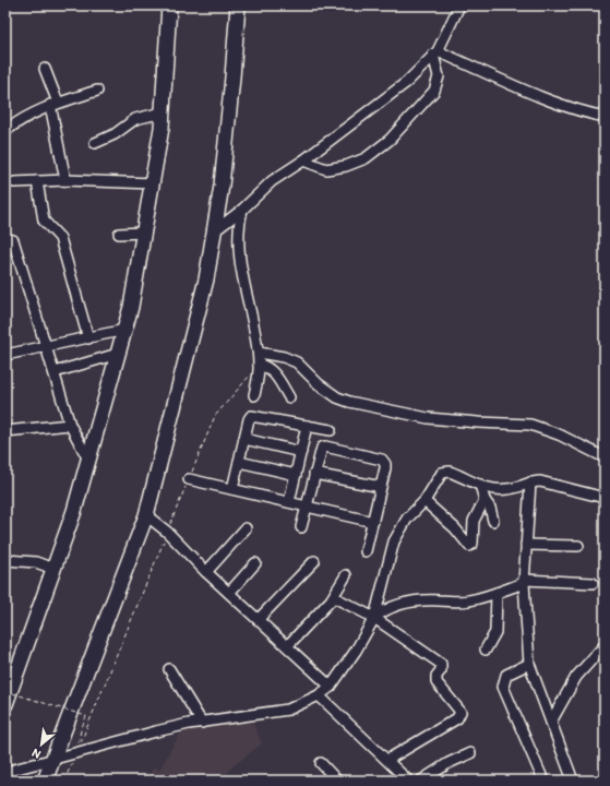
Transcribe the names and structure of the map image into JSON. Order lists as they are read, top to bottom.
{
  "north": "bottom left"
}
